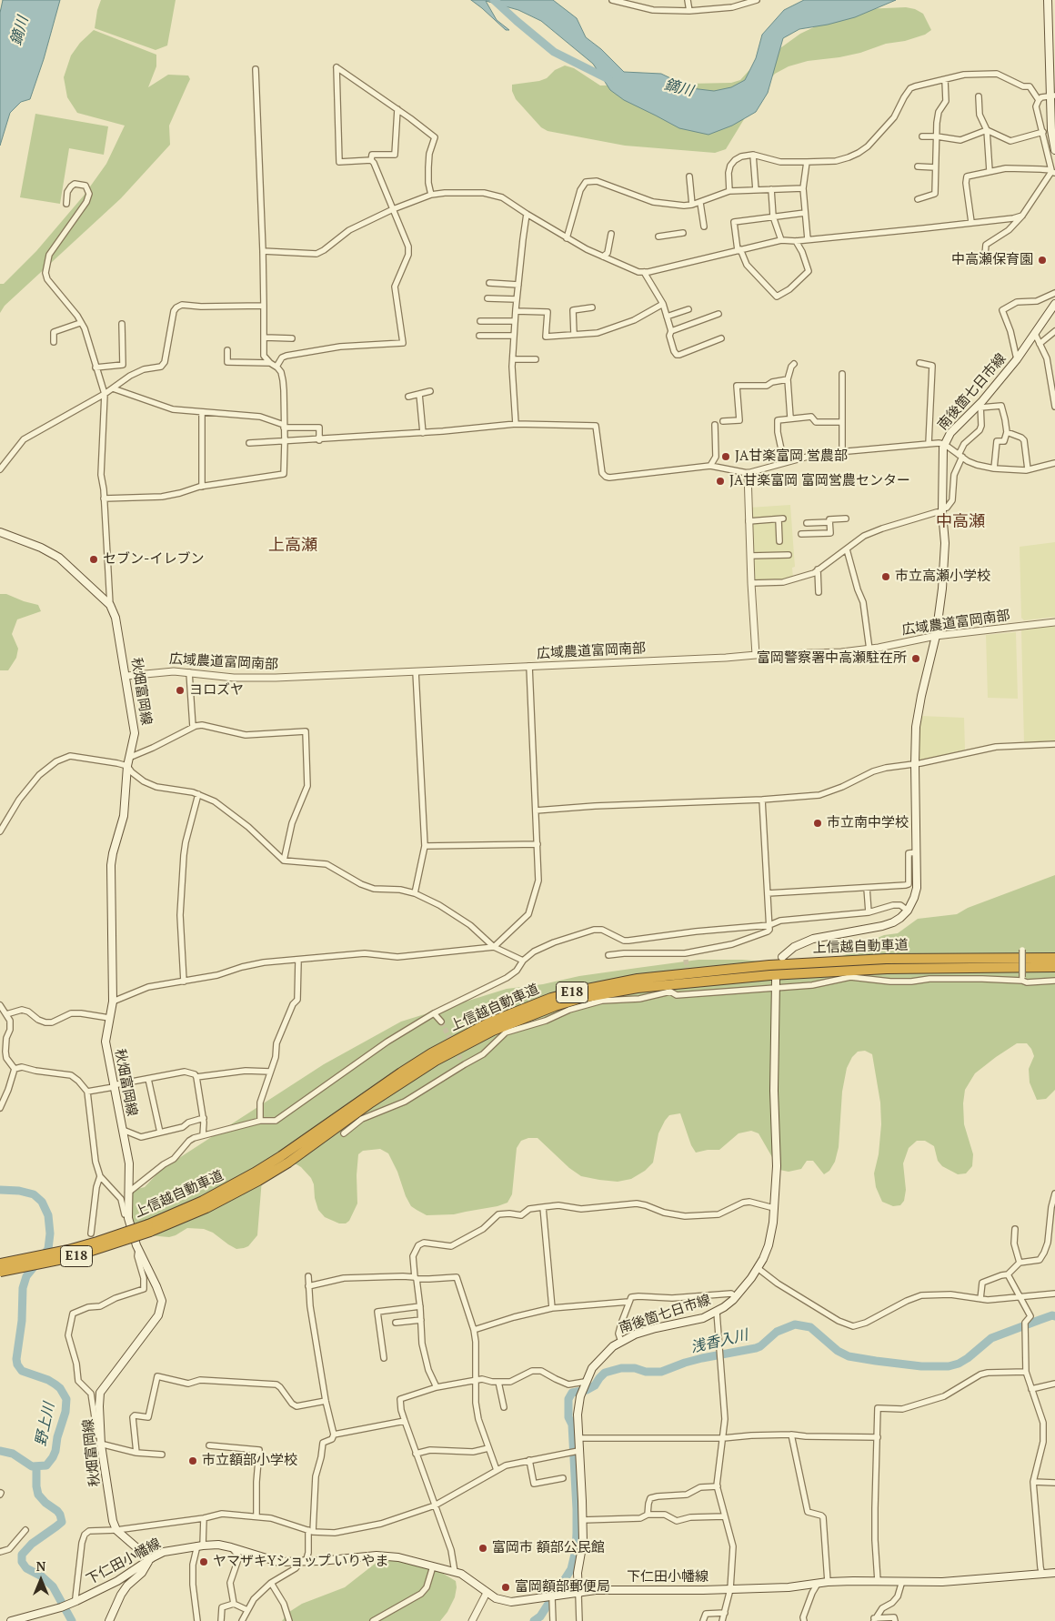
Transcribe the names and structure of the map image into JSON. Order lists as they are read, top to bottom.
{
  "streets": {
    "highway": ["上信越自動車道", "E18"],
    "main road": ["南後箇七日市線", "秋畑富岡線", "下仁田小幡線"],
    "street": ["広域農道富岡南部"]
  },
  "crossings": [
    ["南後箇七日市線", "広域農道富岡南部"],
    ["南後箇七日市線", "下仁田小幡線"],
    ["広域農道富岡南部", "秋畑富岡線"]
  ],
  "districts": ["中高瀬", "上高瀬"],
  "water": ["鏑川", "浅香入川", "野上川"],
  "places": [
    "中高瀬保育園",
    "JA甘楽富岡 営農部",
    "JA甘楽富岡 富岡営農センター",
    "セブン-イレブン",
    "市立高瀬小学校",
    "富岡警察署中高瀬駐在所",
    "ヨロズヤ",
    "市立南中学校",
    "市立額部小学校",
    "富岡市 額部公民館",
    "ヤマザキYショップ いりやま",
    "富岡額部郵便局"
  ],
  "north": "top"
}
